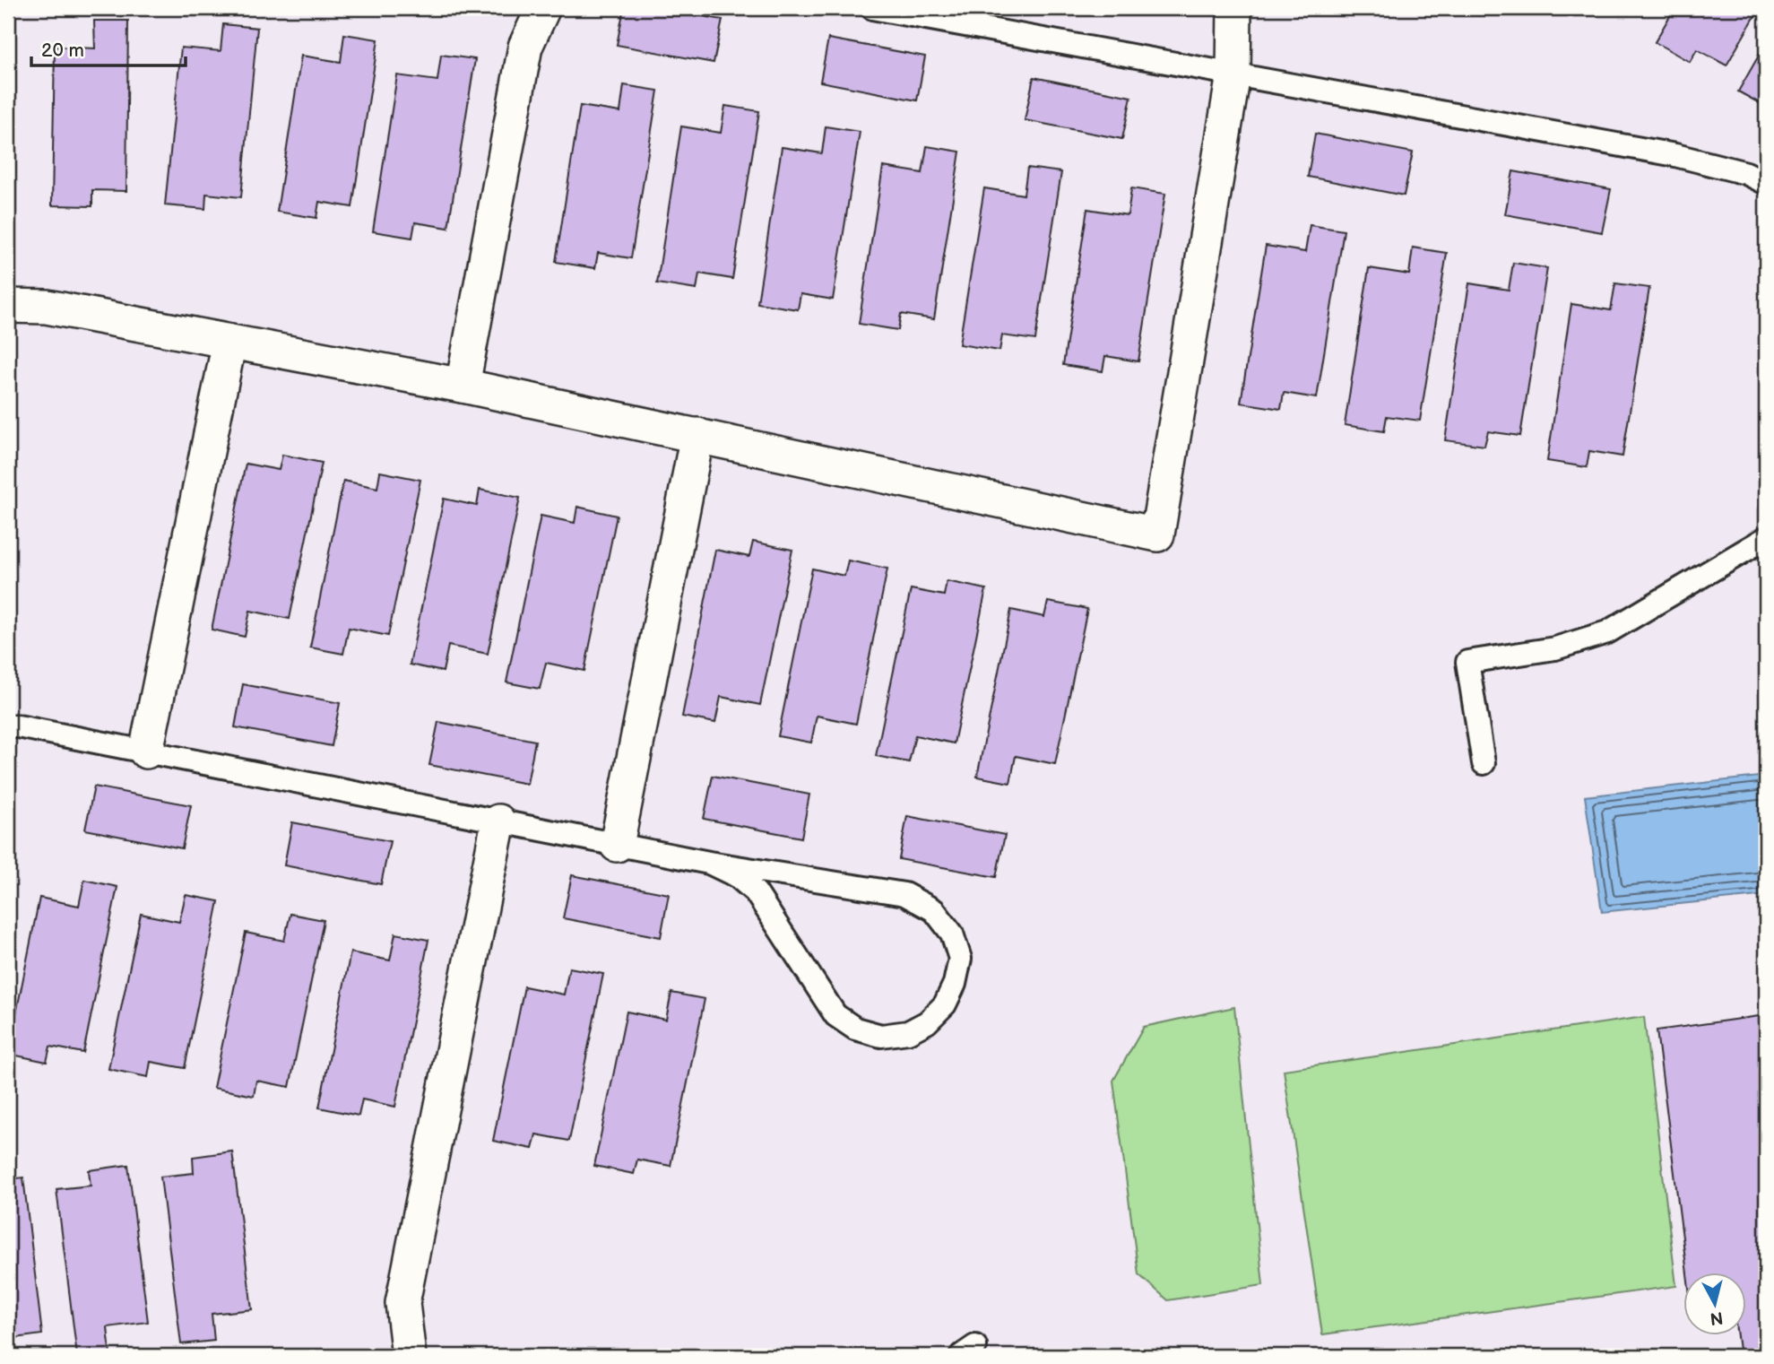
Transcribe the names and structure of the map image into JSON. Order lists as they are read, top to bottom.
{
  "scale_bar": "20 m",
  "north": "bottom"
}
